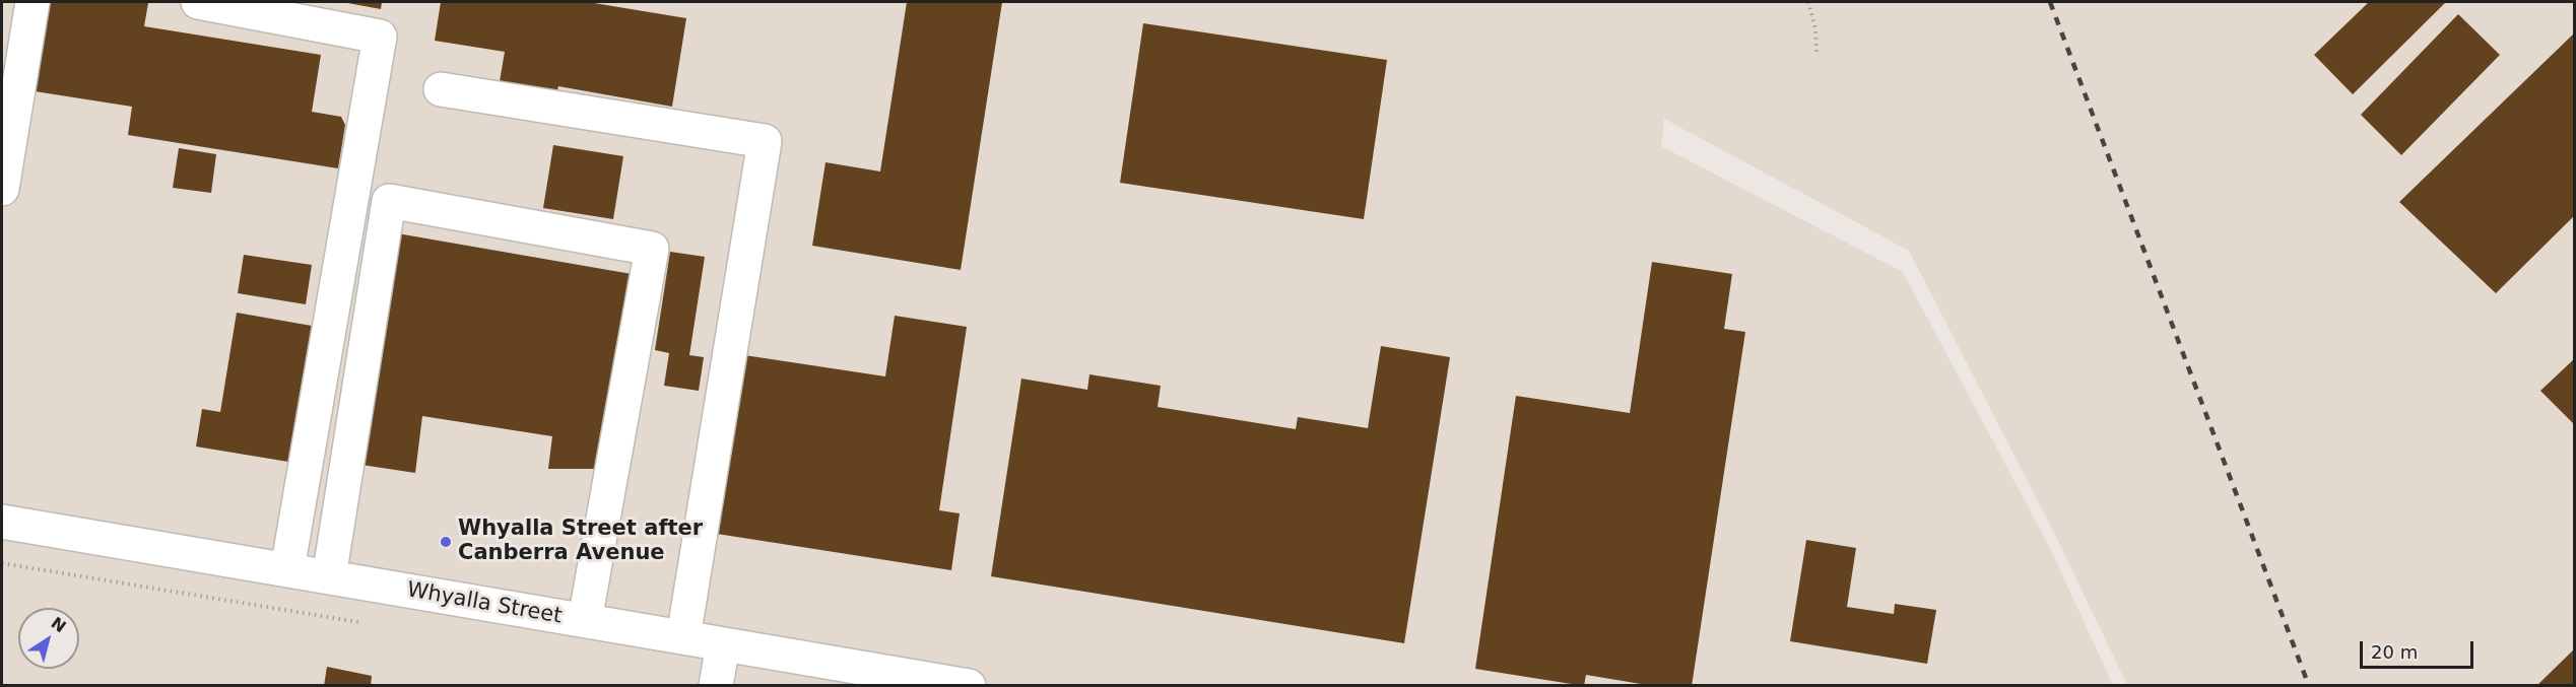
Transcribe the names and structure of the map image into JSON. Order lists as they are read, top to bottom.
{
  "streets": {
    "street": ["Whyalla Street"]
  },
  "places": ["Whyalla Street after Canberra Avenue"],
  "scale_bar": "20 m",
  "north": "top right"
}
